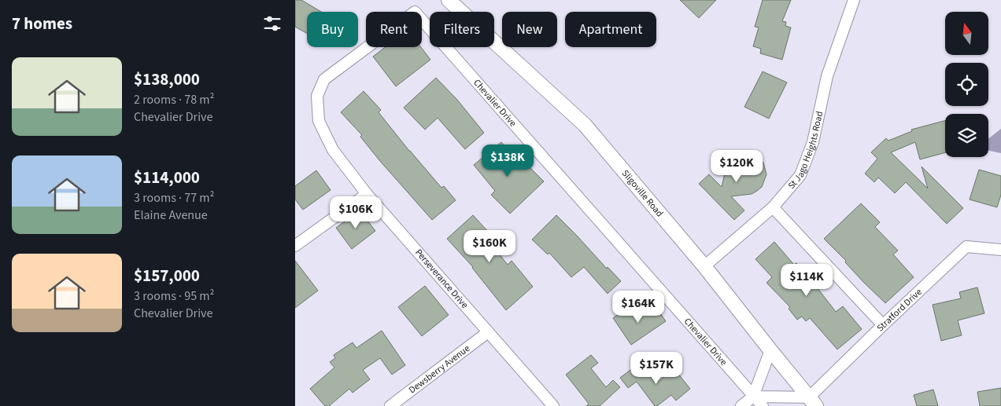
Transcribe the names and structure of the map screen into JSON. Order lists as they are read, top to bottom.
{
  "streets": {
    "street": [
      "Chevalier Drive",
      "St Jago Heights Road",
      "Sligoville Road",
      "Perseverance Drive",
      "Stratford Drive",
      "Dewsberry Avenue"
    ]
  },
  "crossings": [
    ["Chevalier Drive", "Perseverance Drive"],
    ["St Jago Heights Road", "Sligoville Road"],
    ["Sligoville Road", "Stratford Drive"],
    ["Perseverance Drive", "Dewsberry Avenue"]
  ],
  "north": "top",
  "page": {
    "heading": "7 homes",
    "chip": [
      "Buy",
      "Rent",
      "Filters",
      "New",
      "Apartment"
    ],
    "list": [
      {
        "name": "$138,000",
        "note": "2 rooms · 78 m² · Chevalier Drive"
      },
      {
        "name": "$114,000",
        "note": "3 rooms · 77 m² · Elaine Avenue"
      },
      {
        "name": "$157,000",
        "note": "3 rooms · 95 m² · Chevalier Drive"
      }
    ],
    "price": [
      "$138K",
      "$120K",
      "$106K",
      "$160K",
      "$114K",
      "$164K",
      "$157K"
    ]
  }
}
